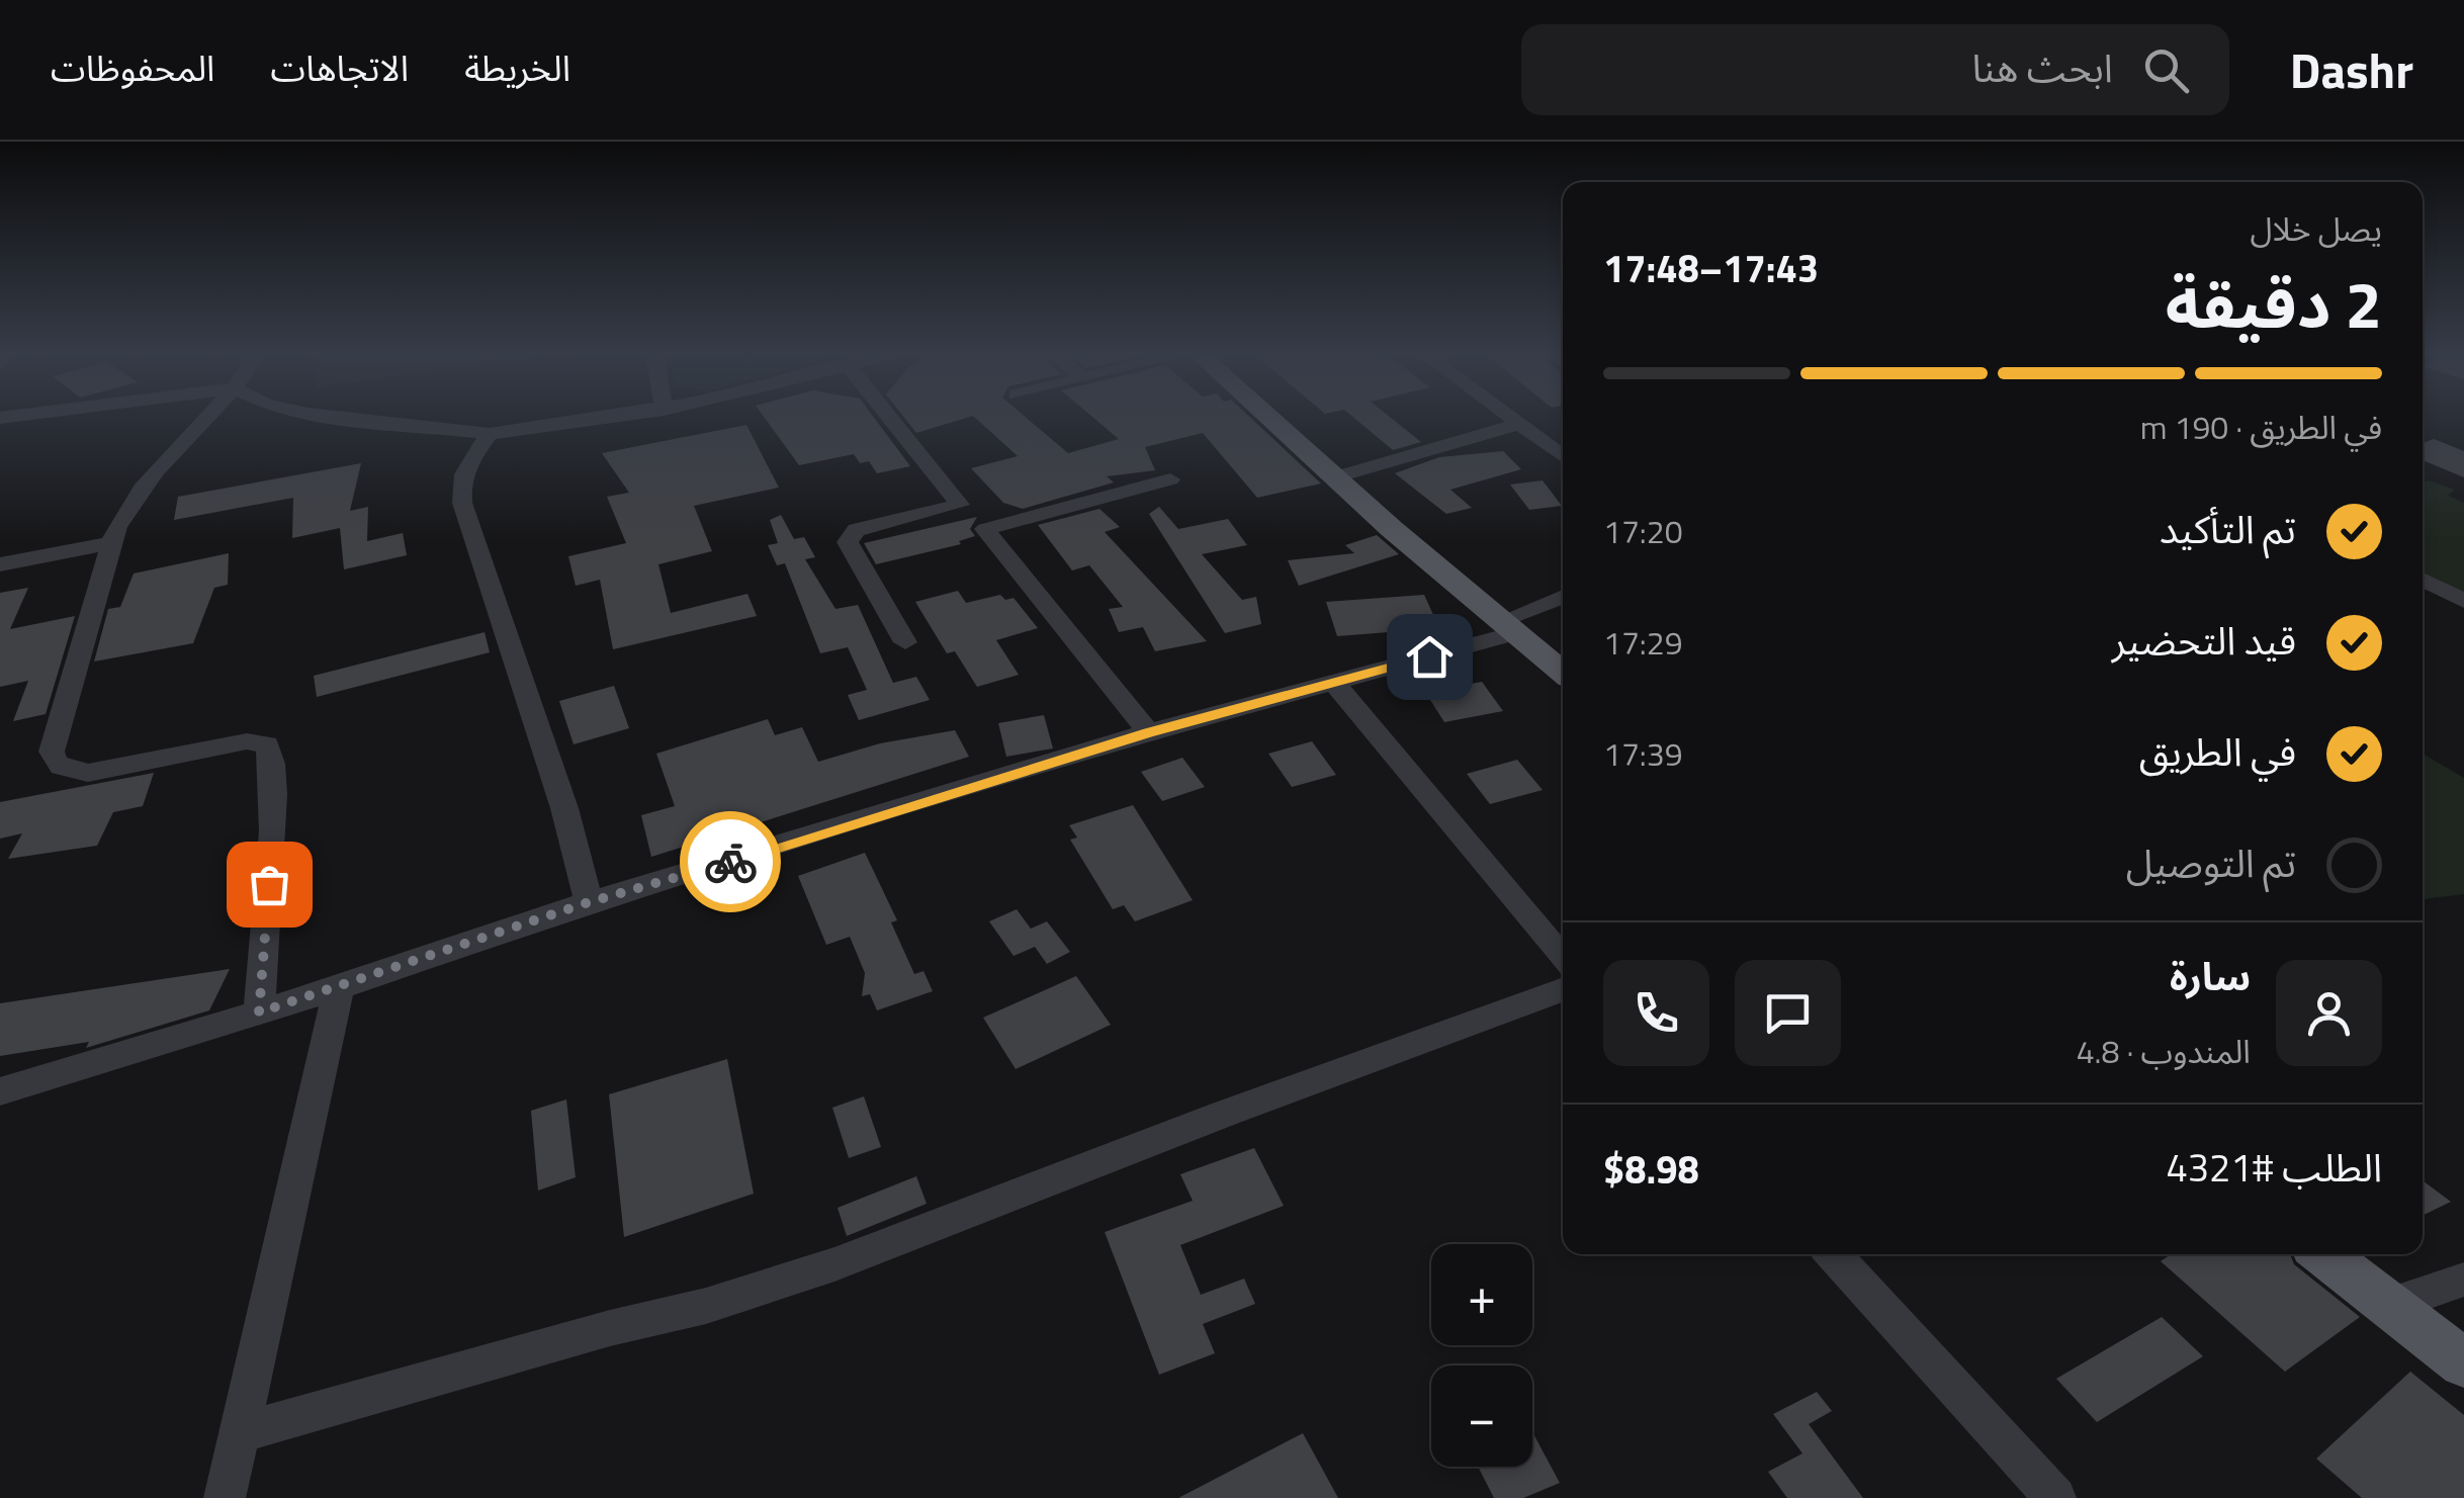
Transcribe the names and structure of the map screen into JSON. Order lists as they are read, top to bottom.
{
  "page": {
    "header": "Dashr",
    "search": "ابحث هنا",
    "nav": ["الخريطة", "الاتجاهات", "المحفوظات"],
    "heading": ["2 دقيقة", "يصل خلال", "17:43–17:48"],
    "panel": [
      "سارة",
      "المندوب · 4.8",
      "الطلب #4321",
      "$8.98"
    ],
    "bar": "في الطريق · 190 m",
    "list": [
      ["تم التأكيد", "17:20"],
      ["قيد التحضير", "17:29"],
      ["في الطريق", "17:39"],
      "تم التوصيل"
    ],
    "map_buttons": ["+", "−"]
  }
}
